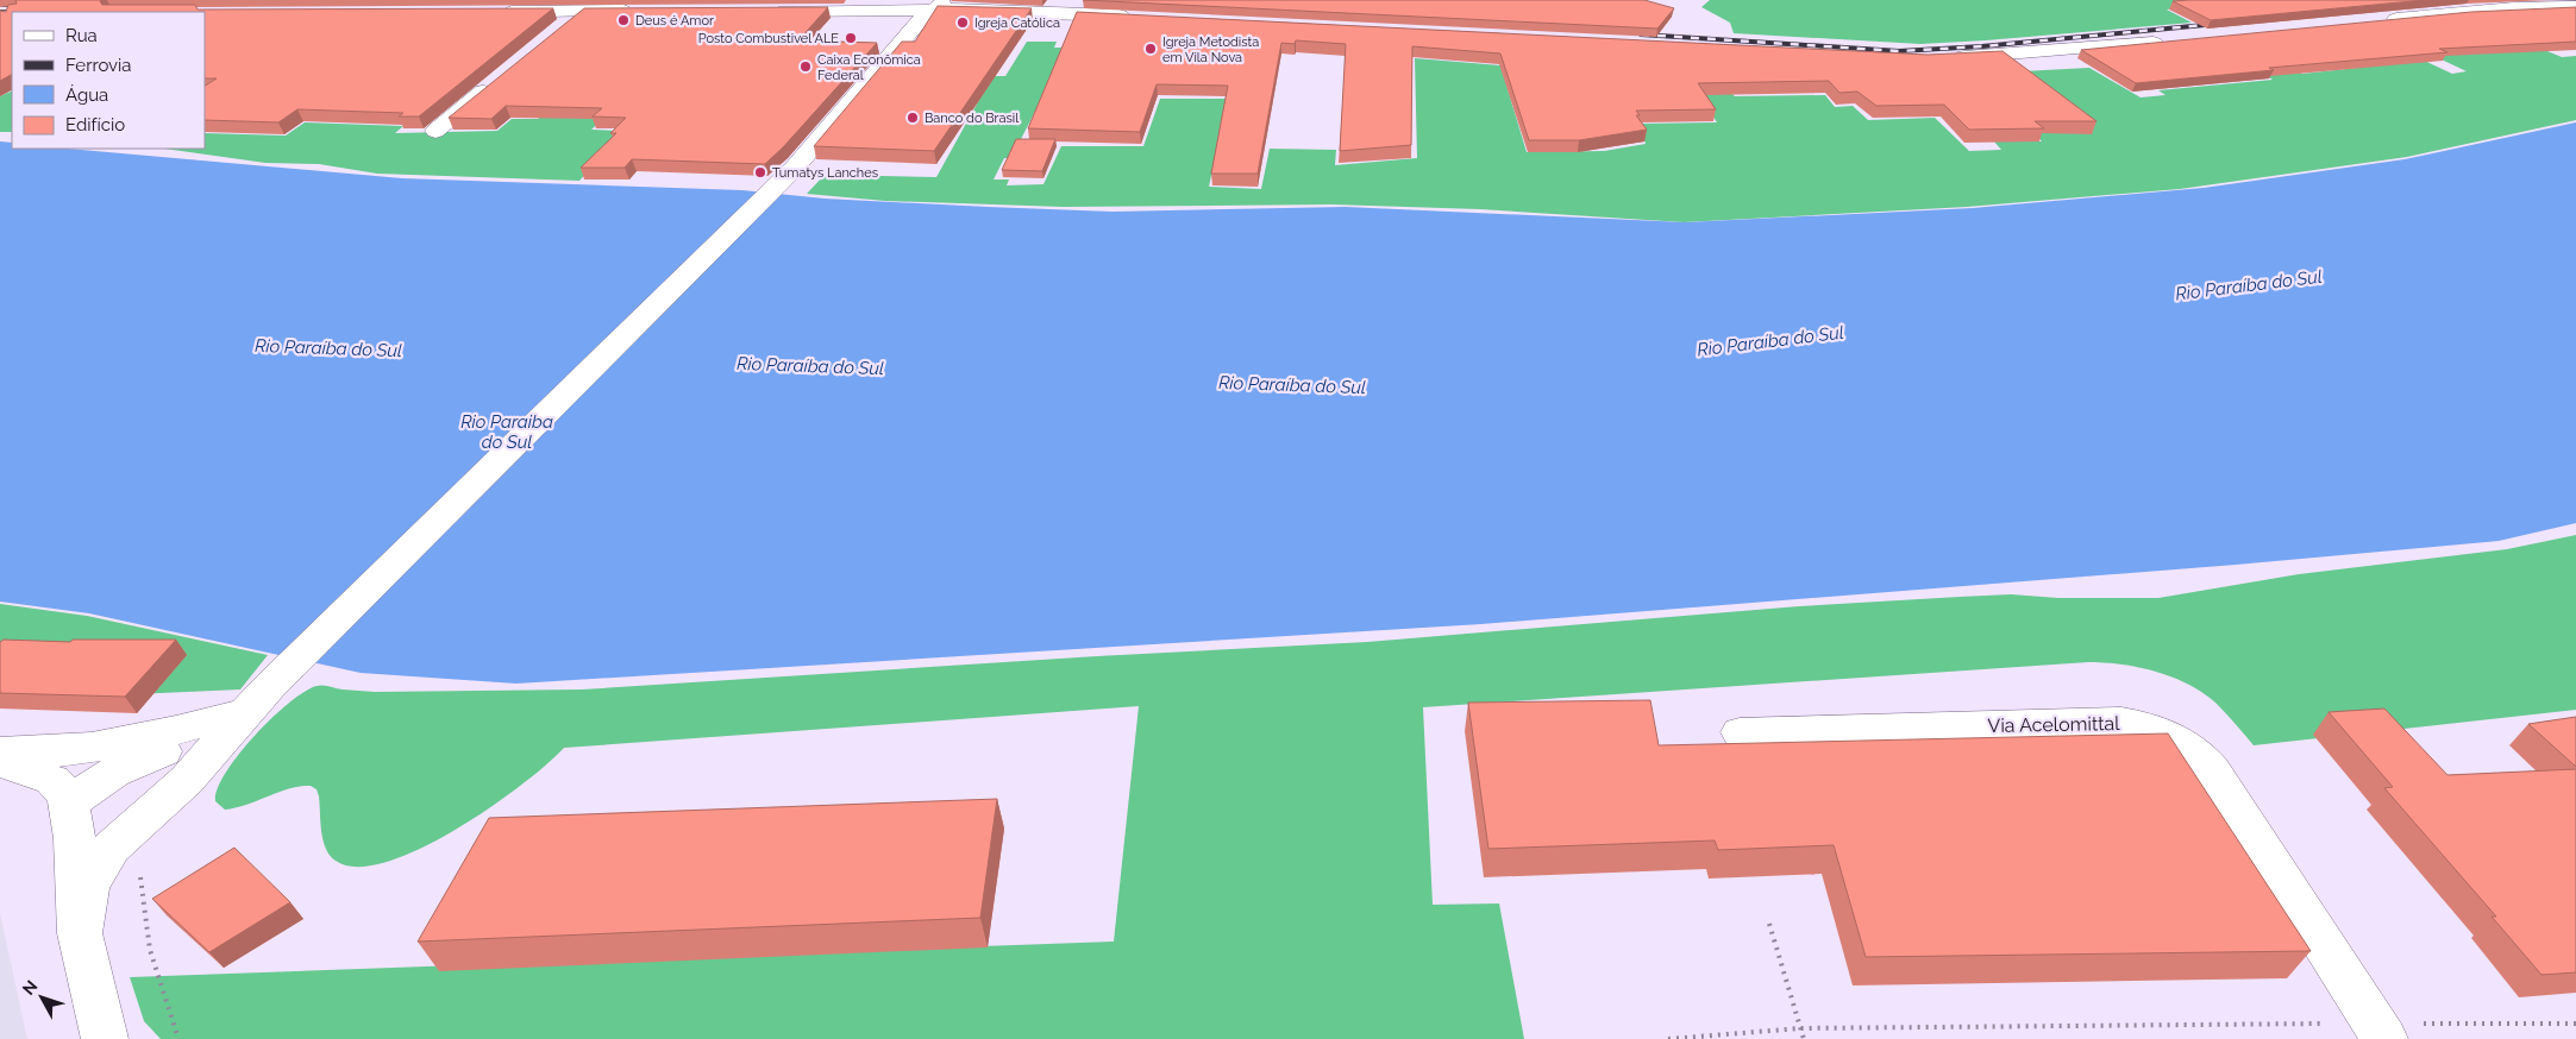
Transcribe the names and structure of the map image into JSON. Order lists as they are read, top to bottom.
{
  "streets": {
    "street": ["Via Acelomittal"]
  },
  "water": ["Rio Paraíba do Sul", "Rio Paraiba do Sul"],
  "places": [
    "Deus é Amor",
    "Igreja Católica",
    "Posto Combustivel ALE",
    "Igreja Metodista em Vila Nova",
    "Caixa Econômica Federal",
    "Banco do Brasil",
    "Tumatys Lanches"
  ],
  "legend": [
    "Rua",
    "Ferrovia",
    "Água",
    "Edifício"
  ],
  "north": "top left"
}
